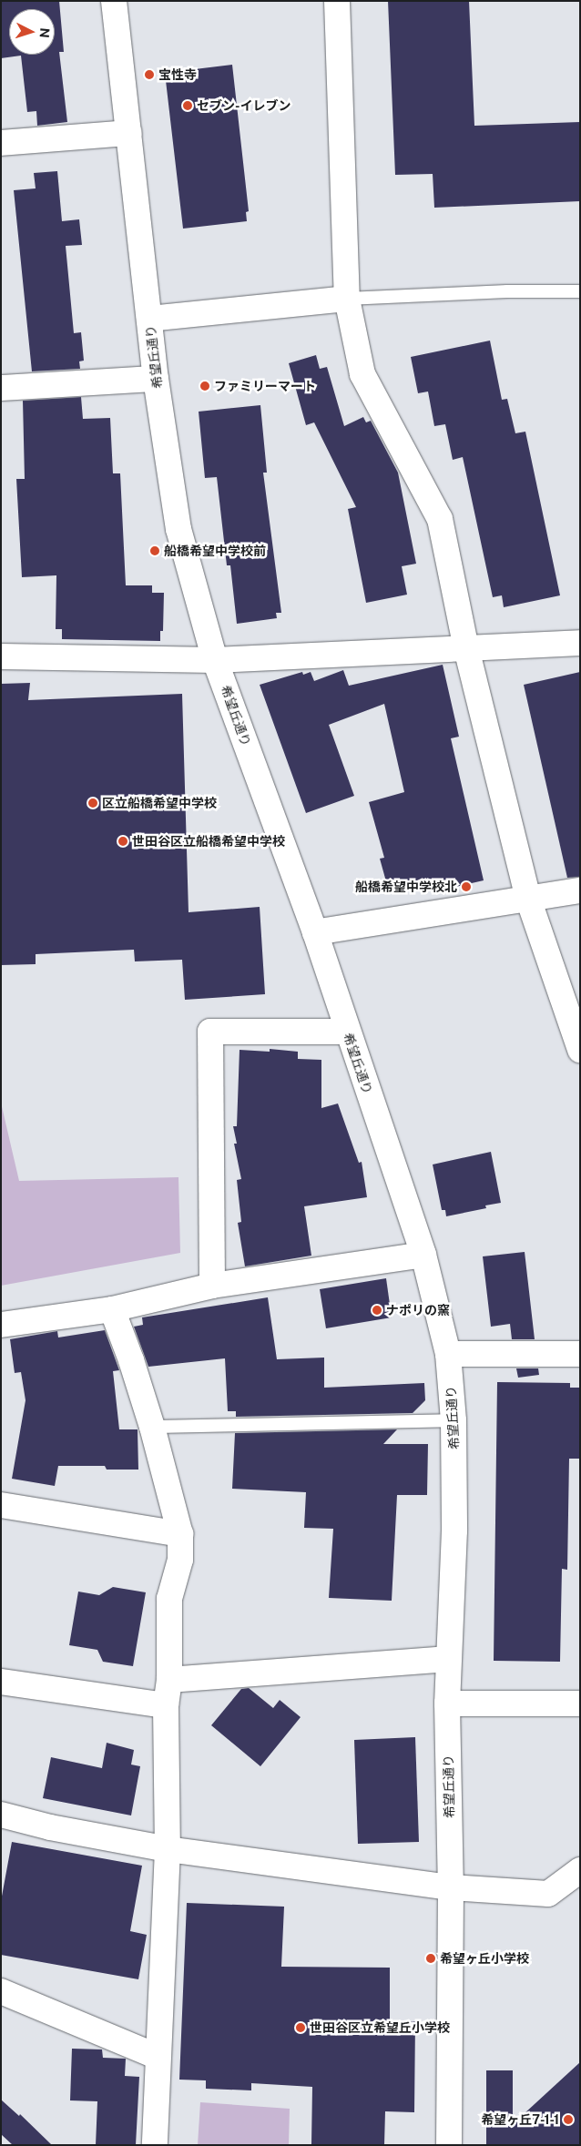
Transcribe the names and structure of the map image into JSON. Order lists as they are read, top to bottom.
{
  "streets": {
    "street": ["希望丘通り"]
  },
  "places": [
    "宝性寺",
    "セブン-イレブン",
    "ファミリーマート",
    "船橋希望中学校前",
    "区立船橋希望中学校",
    "世田谷区立船橋希望中学校",
    "船橋希望中学校北",
    "ナポリの窯",
    "希望ヶ丘小学校",
    "世田谷区立希望丘小学校",
    "希望ヶ丘7-1-1"
  ],
  "north": "right"
}
